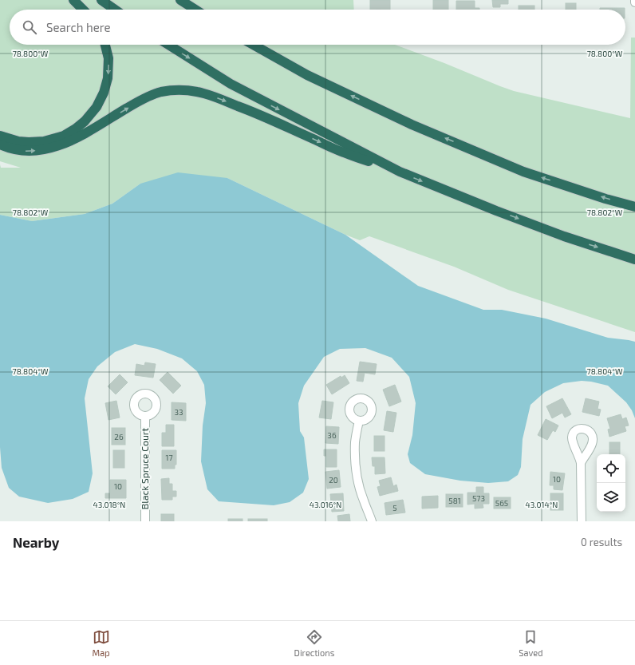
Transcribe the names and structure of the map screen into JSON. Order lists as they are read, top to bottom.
{
  "streets": {
    "street": ["Black Spruce Court"]
  },
  "house_numbers": [
    "33",
    "36",
    "26",
    "17",
    "10",
    "20",
    "10",
    "573",
    "581",
    "565",
    "5"
  ],
  "page": {
    "search": "Search here",
    "heading": ["Nearby", "0 results"],
    "nav": ["Map", "Directions", "Saved"]
  },
  "coordinates": [
    "78.800°W",
    "78.802°W",
    "78.804°W",
    "43.018°N",
    "43.016°N",
    "43.014°N"
  ]
}
